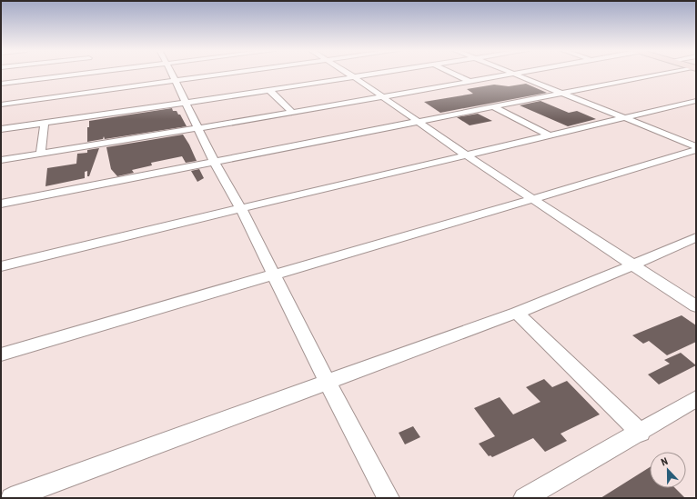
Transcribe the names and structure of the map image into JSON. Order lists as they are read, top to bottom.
{
  "north": "top"
}
